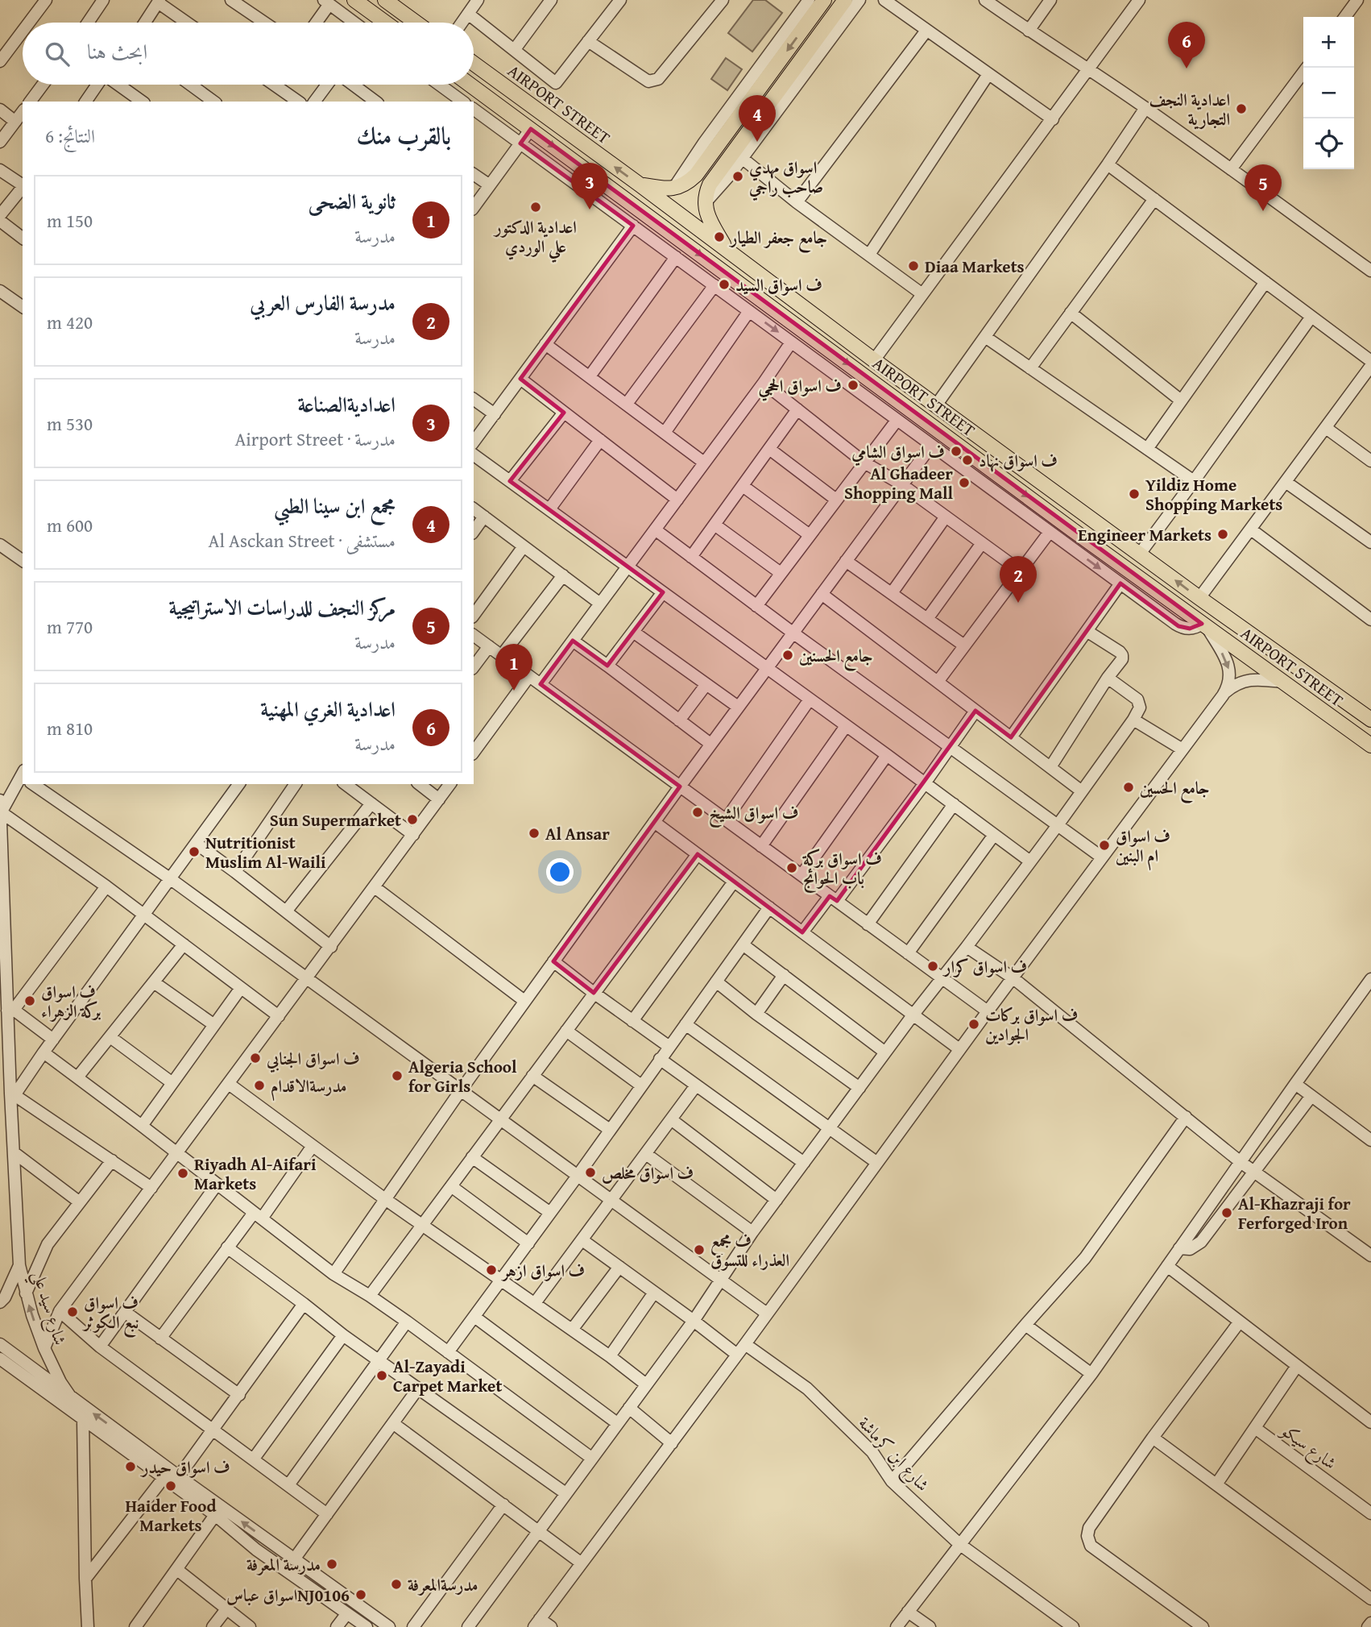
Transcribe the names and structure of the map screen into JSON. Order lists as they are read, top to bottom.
{
  "streets": {
    "main road": ["AIRPORT STREET"],
    "street": ["شارع سيد علي", "شارع سيكو", "شارع ابن كرماشة"]
  },
  "places": [
    "اعدادية النجف التجارية",
    "اسواق مهدي صاحب راجي",
    "اعدادية الدكتور علي الوردي",
    "جامع جعفر الطيار",
    "Diaa Markets",
    "ف اسواق السيد",
    "ف اسواق الحجي",
    "ف اسواق الشامي",
    "ف اسواق نهاد",
    "Al Ghadeer Shopping Mall",
    "Yildiz Home Shopping Markets",
    "Engineer Markets",
    "جامع الحسنين",
    "جامع الحسين",
    "ف اسواق الشيخ",
    "Sun Supermarket",
    "Al Ansar",
    "ف اسواق ام البنين",
    "Nutritionist Muslim Al-Waili",
    "ف اسواق بركة باب الحوائج",
    "ف اسواق كرار",
    "ف اسواق بركة الزهراء",
    "ف اسواق بركات الجوادين",
    "ف اسواق الجنابي",
    "Algeria School for Girls",
    "مدرسةالاقدام",
    "ف اسواق مخلص",
    "Riyadh Al-Aifari Markets",
    "Al-Khazraji for Ferforged Iron",
    "ف مجمع العذراء للتسوق",
    "ف اسواق ازهر",
    "ف اسواق نبع الكوثر",
    "Al-Zayadi Carpet Market",
    "ف اسواق حيدر",
    "Haider Food Markets",
    "مدرسة المعرفة",
    "مدرسةالمعرفة",
    "اسواق عباسNJ0106"
  ],
  "page": {
    "map_buttons": ["+", "−"],
    "pins": [
      "6",
      "4",
      "3",
      "5",
      "2",
      "1"
    ],
    "search": "ابحث هنا",
    "heading": ["بالقرب منك", "النتائج: 6"],
    "list": [
      {
        "mark": "1",
        "name": "ثانوية الضحى",
        "note": "مدرسة",
        "value": "150 m"
      },
      {
        "mark": "2",
        "name": "مدرسة الفارس العربي",
        "note": "مدرسة",
        "value": "420 m"
      },
      {
        "mark": "3",
        "name": "اعداديةالصناعة",
        "note": "مدرسة · Airport Street",
        "value": "530 m"
      },
      {
        "mark": "4",
        "name": "مجمع ابن سينا الطبي",
        "note": "مستشفى · Al Asckan Street",
        "value": "600 m"
      },
      {
        "mark": "5",
        "name": "مركز النجف للدراسات الاستراتيجية",
        "note": "مدرسة",
        "value": "770 m"
      },
      {
        "mark": "6",
        "name": "اعدادية الغري المهنية",
        "note": "مدرسة",
        "value": "810 m"
      }
    ]
  }
}
